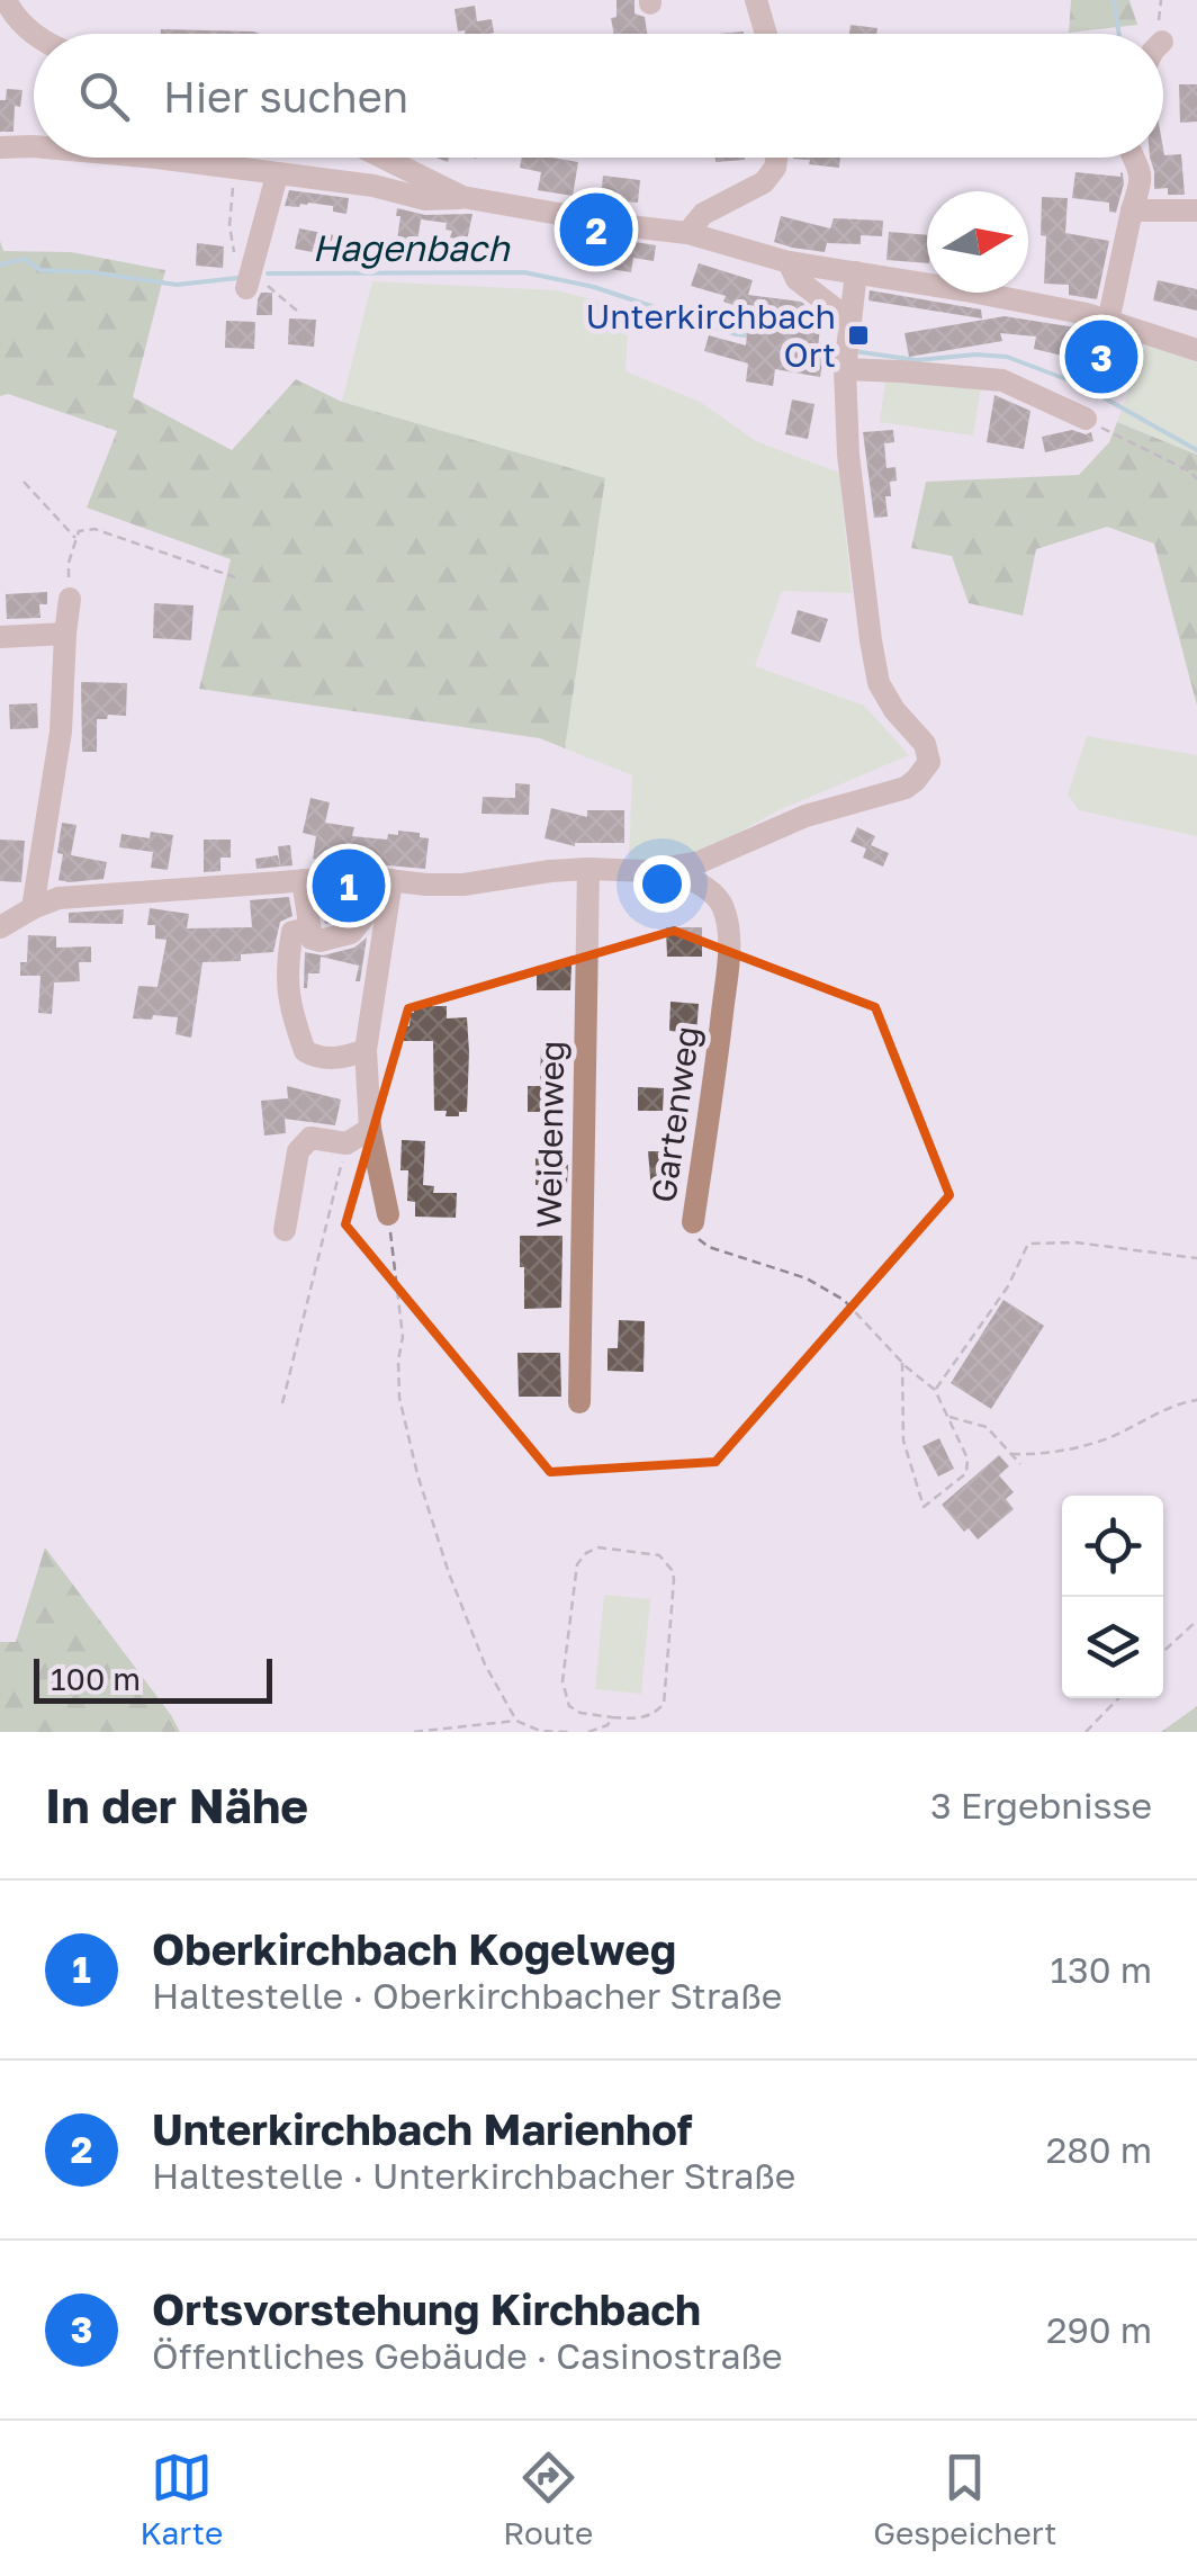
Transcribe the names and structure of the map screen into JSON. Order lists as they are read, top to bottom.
{
  "streets": {
    "street": ["Gartenweg", "Weidenweg"]
  },
  "water": ["Hagenbach"],
  "places": {
    "transit": ["Unterkirchbach Ort"]
  },
  "scale_bar": "100 m",
  "north": "right",
  "page": {
    "search": "Hier suchen",
    "pins": ["2", "3", "1"],
    "scale": "100 m",
    "heading": ["In der Nähe", "3 Ergebnisse"],
    "list": [
      {
        "mark": "1",
        "name": "Oberkirchbach Kogelweg",
        "note": "Haltestelle · Oberkirchbacher Straße",
        "value": "130 m"
      },
      {
        "mark": "2",
        "name": "Unterkirchbach Marienhof",
        "note": "Haltestelle · Unterkirchbacher Straße",
        "value": "280 m"
      },
      {
        "mark": "3",
        "name": "Ortsvorstehung Kirchbach",
        "note": "Öffentliches Gebäude · Casinostraße",
        "value": "290 m"
      }
    ],
    "nav": ["Karte", "Route", "Gespeichert"]
  }
}
